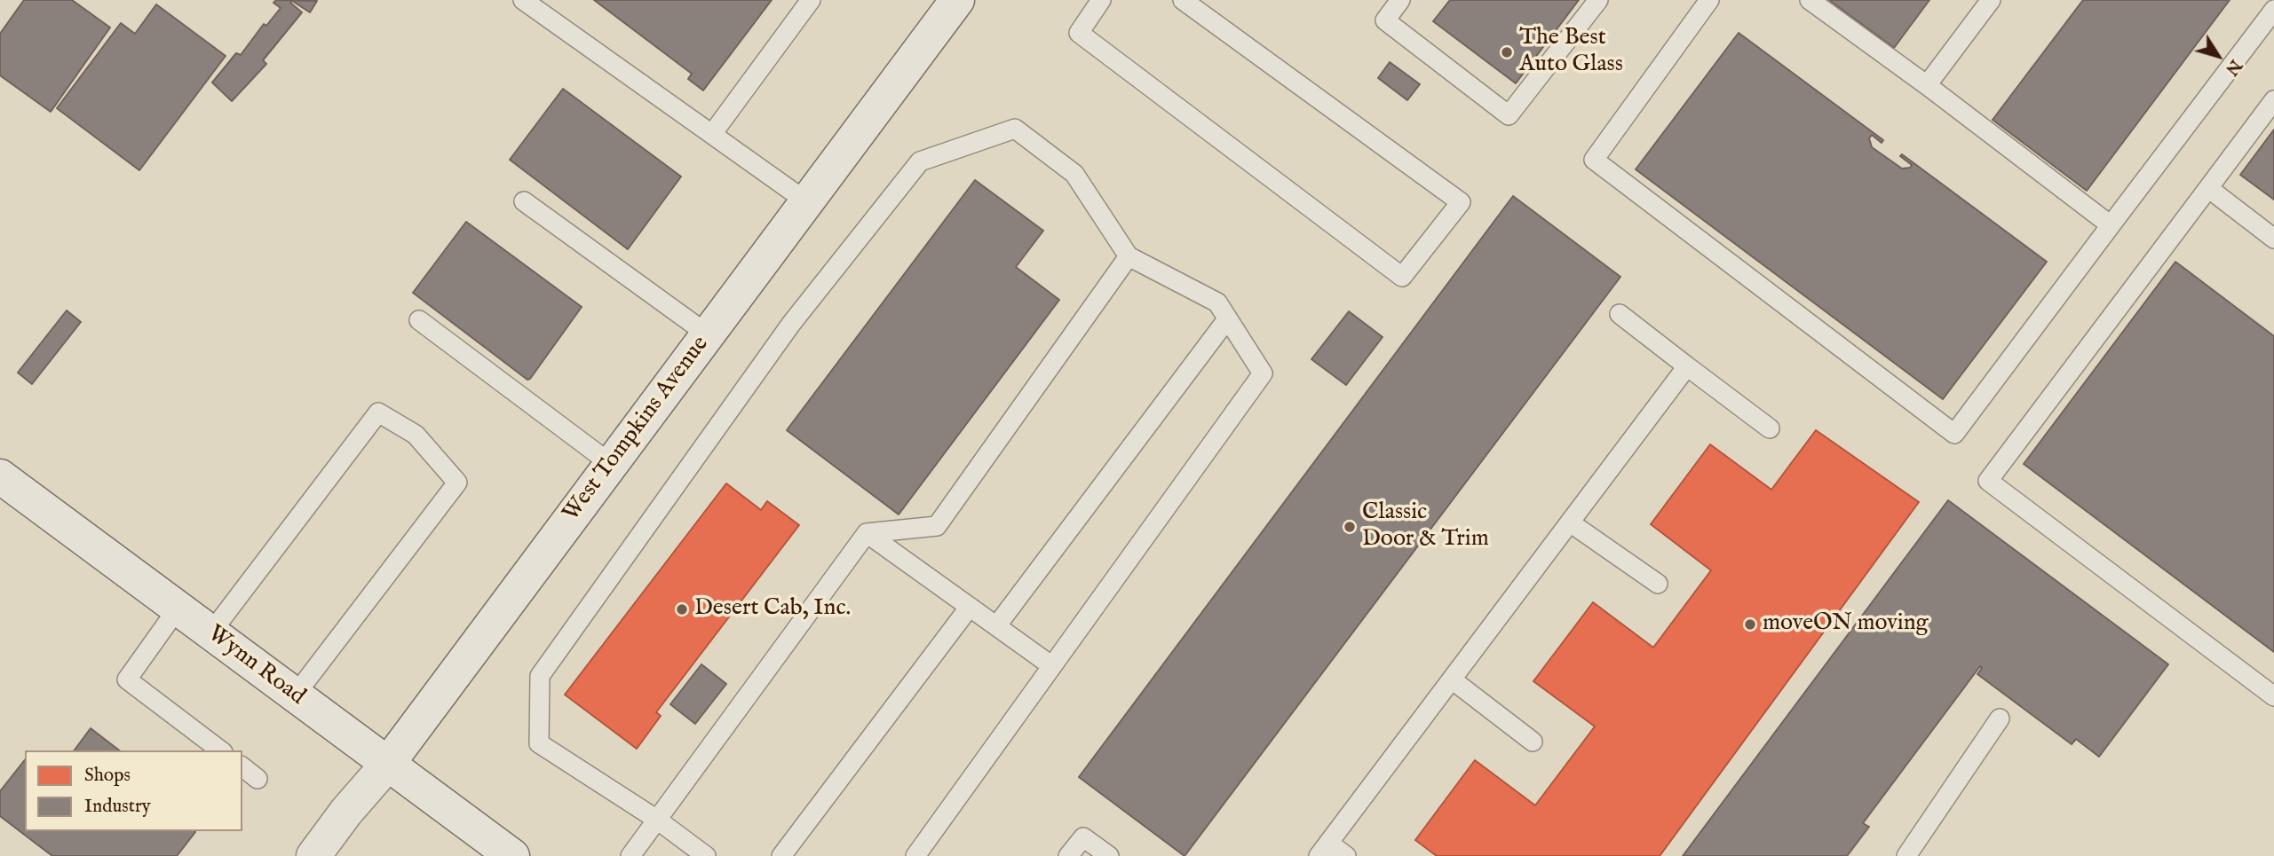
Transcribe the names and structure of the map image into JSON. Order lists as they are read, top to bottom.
{
  "streets": {
    "street": ["West Tompkins Avenue", "Wynn Road"]
  },
  "crossings": [
    ["West Tompkins Avenue", "Wynn Road"]
  ],
  "places": [
    "The Best Auto Glass",
    "Classic Door & Trim",
    "Desert Cab, Inc.",
    "moveON moving"
  ],
  "legend": ["Shops", "Industry"],
  "north": "bottom right"
}
